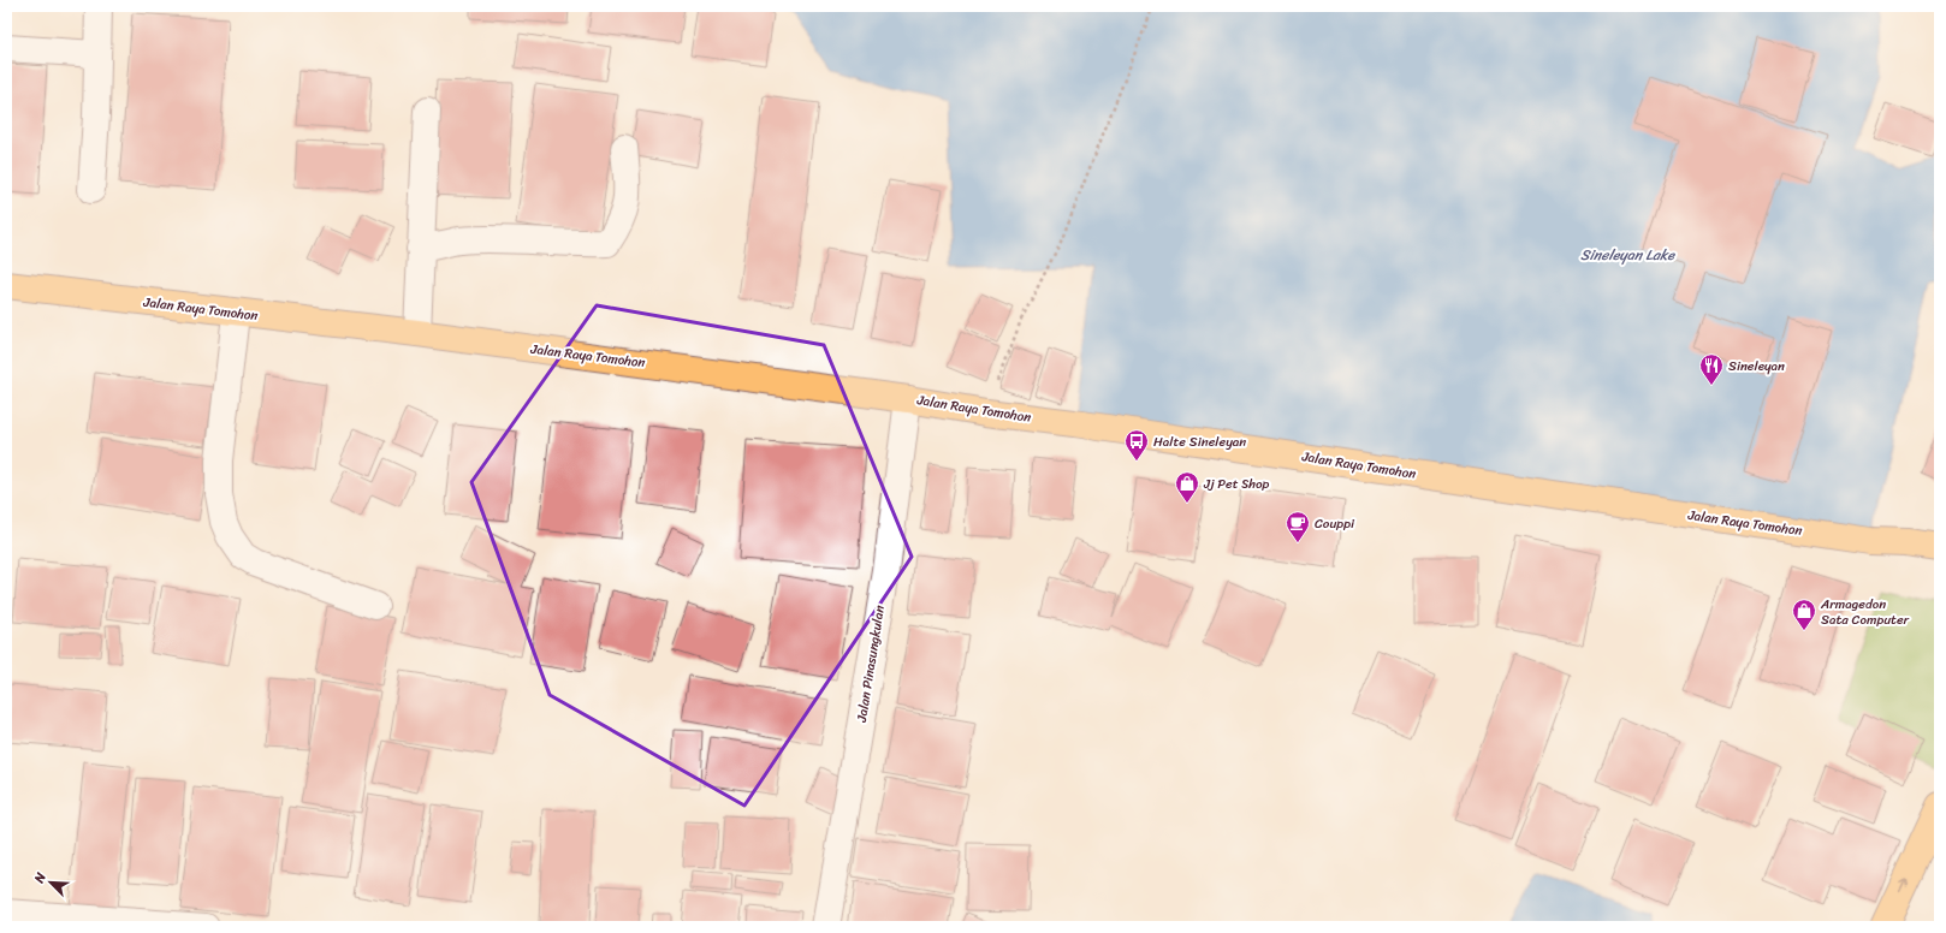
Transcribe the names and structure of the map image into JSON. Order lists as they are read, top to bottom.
{
  "streets": {
    "main road": ["Jalan Raya Tomohon"],
    "street": ["Jalan Pinasungkulan"]
  },
  "crossings": [
    ["Jalan Raya Tomohon", "Jalan Pinasungkulan"]
  ],
  "water": ["Sineleyan Lake"],
  "places": {
    "restaurant": ["Sineleyan"],
    "bus stop": ["Halte Sineleyan"],
    "shop": ["Jj Pet Shop", "Armagedon Sata Computer"],
    "cafe": ["Couppi"]
  },
  "north": "top left"
}
